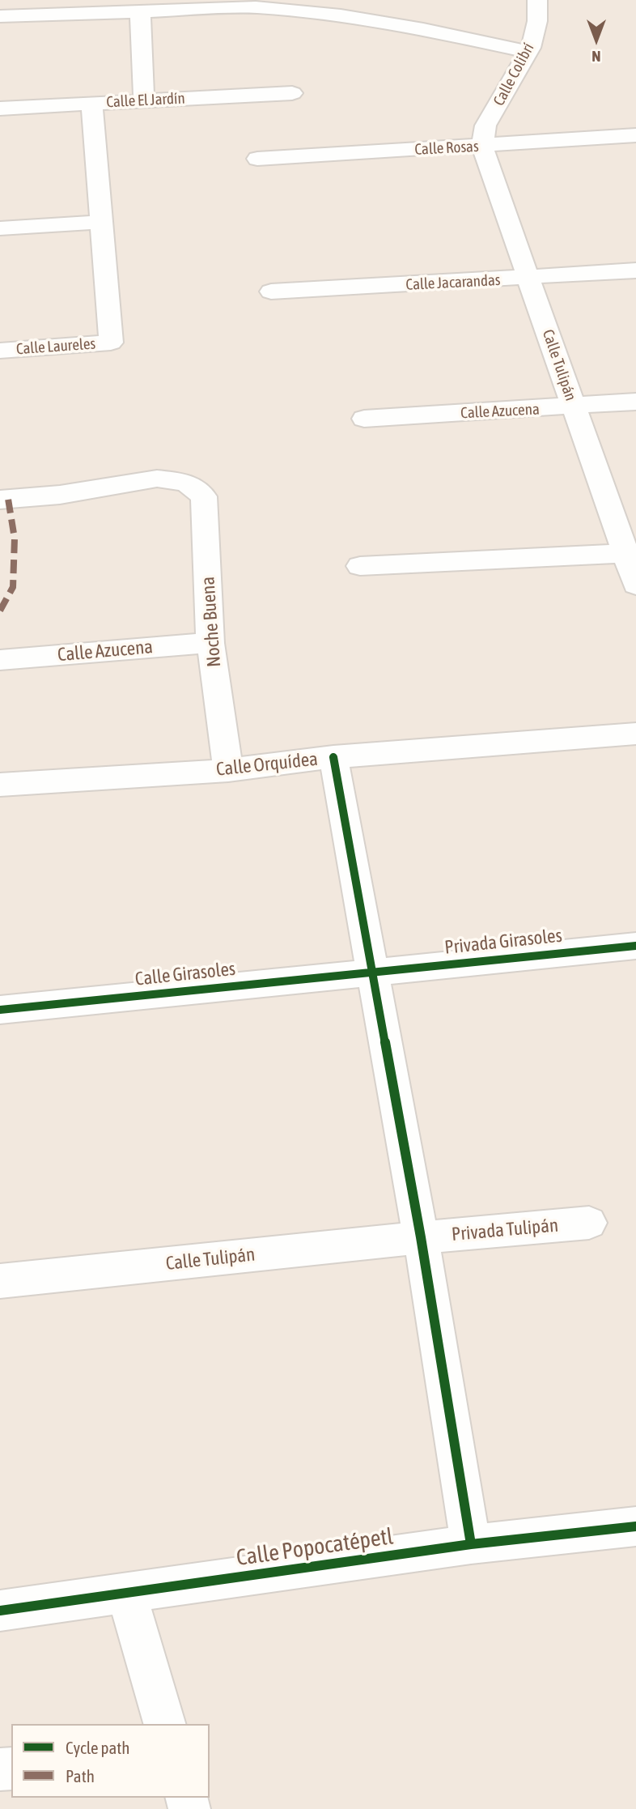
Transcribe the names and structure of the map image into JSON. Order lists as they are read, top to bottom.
{
  "streets": {
    "street": [
      "Calle Colibrí",
      "Calle El Jardín",
      "Calle Rosas",
      "Calle Jacarandas",
      "Calle Laureles",
      "Calle Tulipán",
      "Calle Azucena",
      "Noche Buena",
      "Calle Orquídea",
      "Privada Girasoles",
      "Calle Girasoles",
      "Privada Tulipán",
      "Calle Popocatépetl"
    ]
  },
  "crossings": [
    ["Calle Colibrí", "Calle Rosas"],
    ["Calle Colibrí", "Calle Tulipán"],
    ["Calle Rosas", "Calle Tulipán"],
    ["Calle Jacarandas", "Calle Tulipán"],
    ["Calle Tulipán", "Calle Azucena"],
    ["Calle Tulipán", "Privada Tulipán"],
    ["Calle Azucena", "Noche Buena"],
    ["Noche Buena", "Calle Orquídea"],
    ["Privada Girasoles", "Calle Girasoles"]
  ],
  "legend": ["Cycle path", "Path"],
  "north": "bottom"
}
